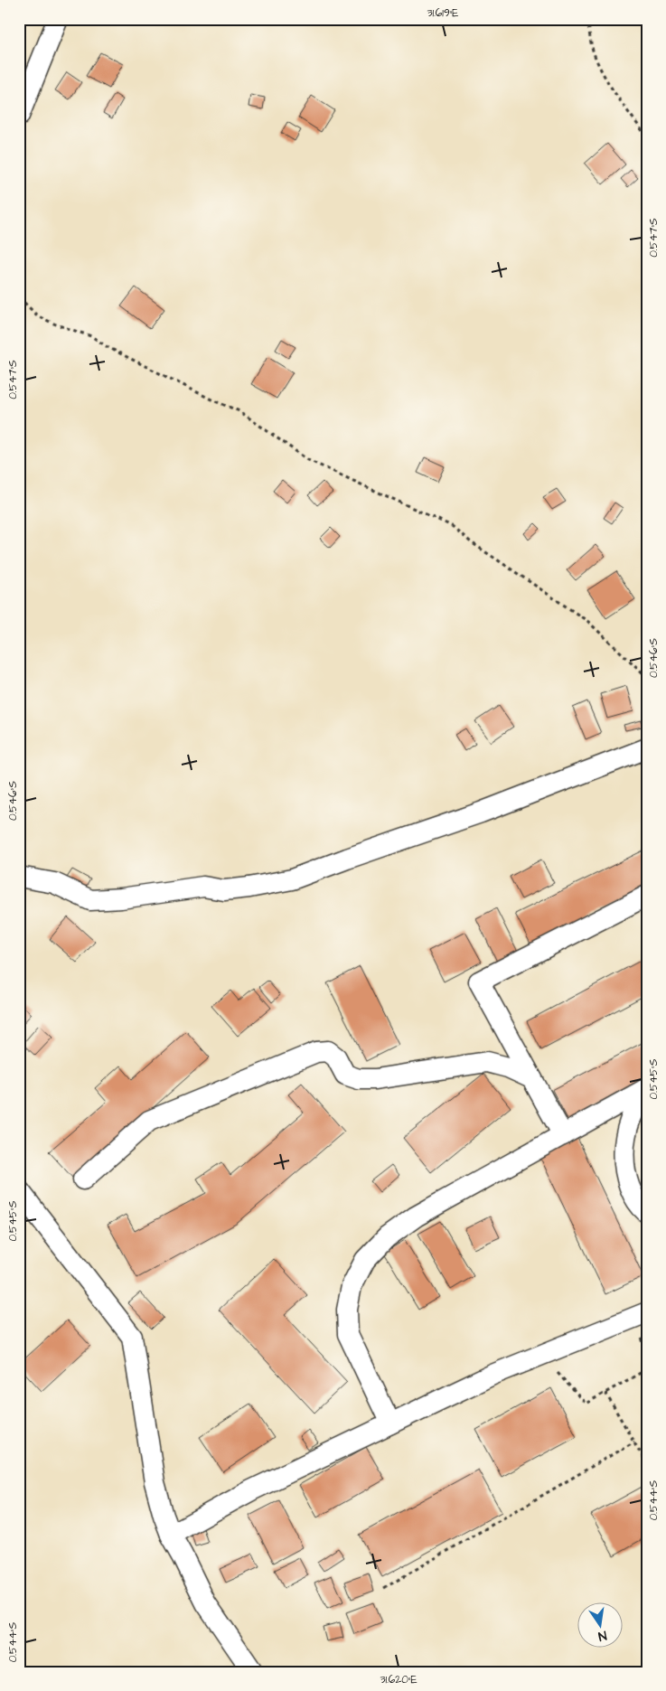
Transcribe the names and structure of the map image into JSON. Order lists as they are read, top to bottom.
{
  "north": "bottom",
  "coordinates": [
    "31.619°E",
    "0.547°S",
    "0.546°S",
    "0.545°S",
    "0.544°S",
    "31.620°E"
  ]
}
